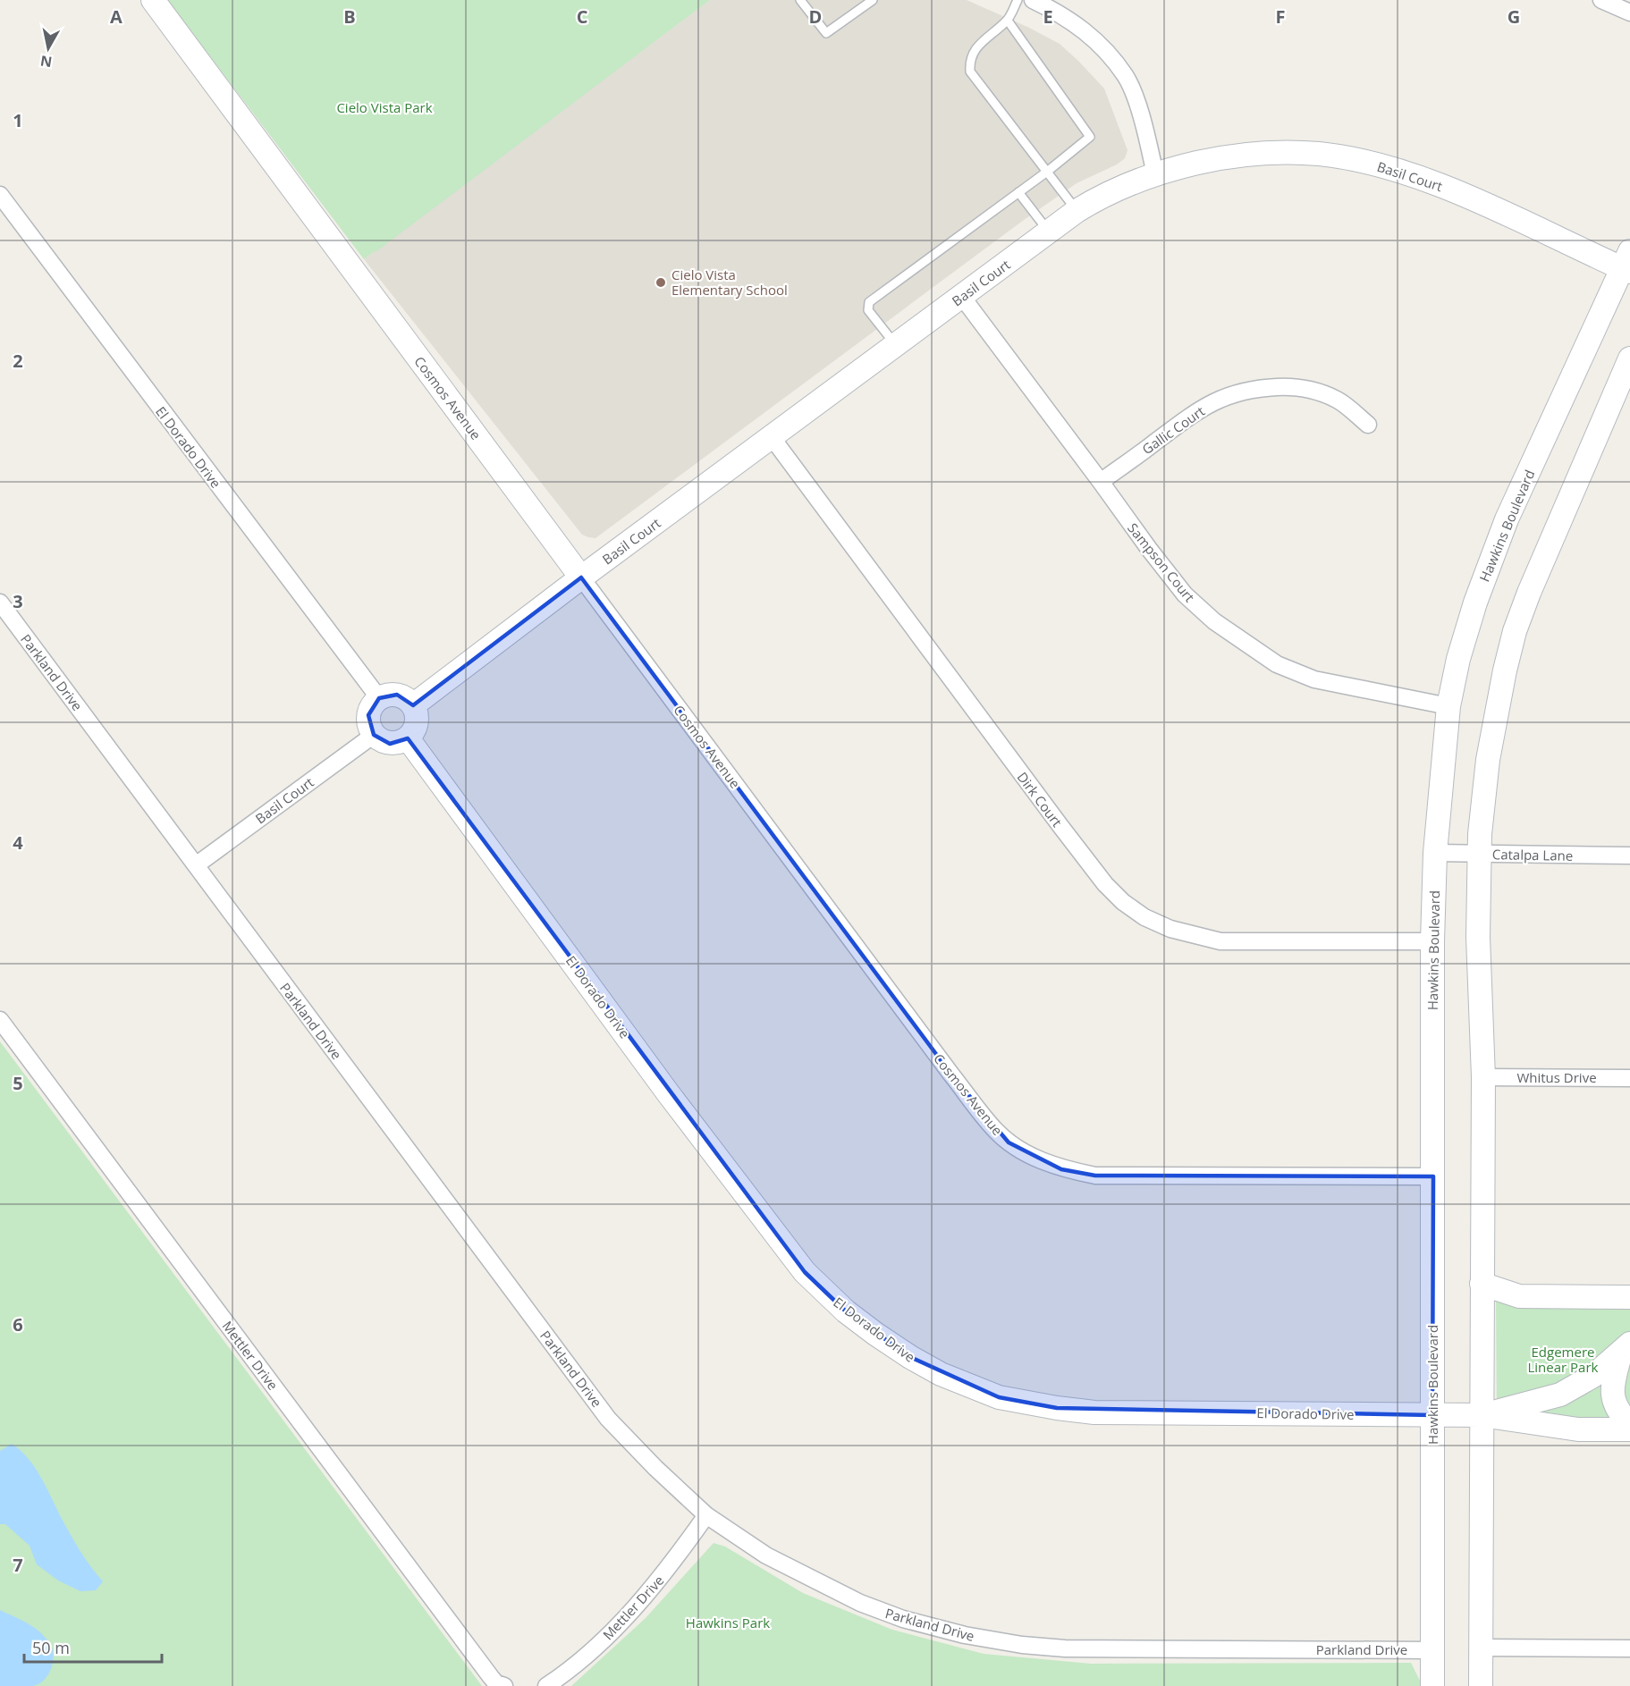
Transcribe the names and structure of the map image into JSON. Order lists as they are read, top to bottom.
{
  "streets": {
    "street": [
      "Basil Court",
      "Cosmos Avenue",
      "Gallic Court",
      "El Dorado Drive",
      "Hawkins Boulevard",
      "Sampson Court",
      "Parkland Drive",
      "Dirk Court",
      "Catalpa Lane",
      "Whitus Drive",
      "Mettler Drive"
    ]
  },
  "crossings": [
    ["Basil Court", "Cosmos Avenue"],
    ["Basil Court", "El Dorado Drive"],
    ["Basil Court", "Hawkins Boulevard"],
    ["Basil Court", "Sampson Court"],
    ["Basil Court", "Parkland Drive"],
    ["Basil Court", "Dirk Court"],
    ["Cosmos Avenue", "Hawkins Boulevard"],
    ["Gallic Court", "Sampson Court"],
    ["El Dorado Drive", "Hawkins Boulevard"],
    ["Hawkins Boulevard", "Sampson Court"],
    ["Hawkins Boulevard", "Parkland Drive"],
    ["Hawkins Boulevard", "Dirk Court"],
    ["Hawkins Boulevard", "Catalpa Lane"],
    ["Parkland Drive", "Mettler Drive"]
  ],
  "parks": ["Cielo Vista Park", "Edgemere Linear Park", "Hawkins Park"],
  "places": ["Cielo Vista Elementary School"],
  "scale_bar": "50 m",
  "north": "bottom",
  "grid": {
    "columns": [
      "A",
      "B",
      "C",
      "D",
      "E",
      "F",
      "G"
    ],
    "rows": [
      "1",
      "2",
      "3",
      "4",
      "5",
      "6",
      "7"
    ]
  }
}
